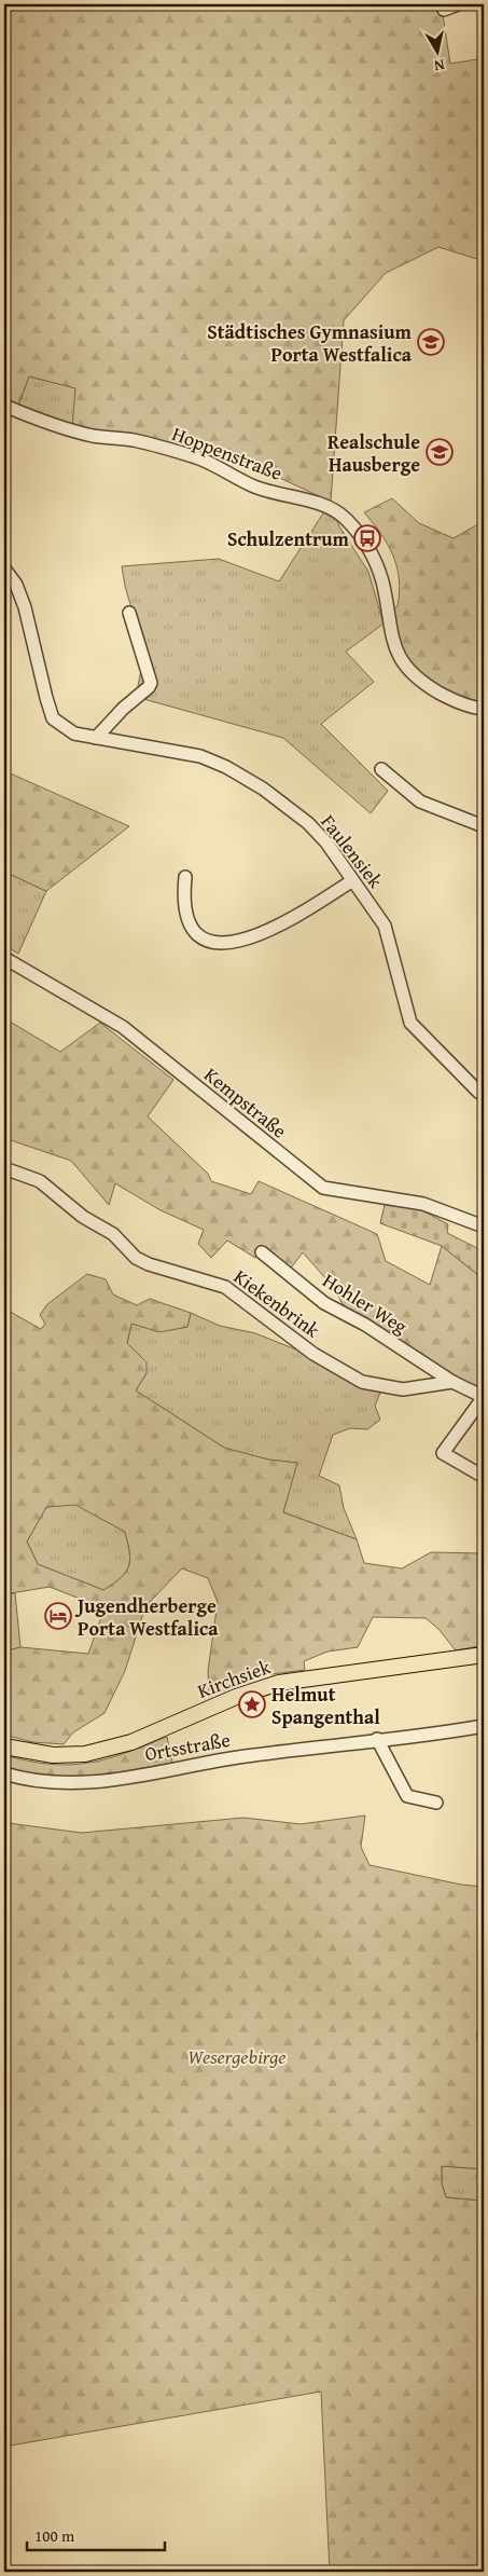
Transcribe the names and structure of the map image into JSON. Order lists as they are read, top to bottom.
{
  "streets": {
    "main road": ["Kirchsiek"],
    "street": [
      "Hoppenstraße",
      "Faulensiek",
      "Kempstraße",
      "Kiekenbrink",
      "Hohler Weg",
      "Ortsstraße"
    ]
  },
  "crossings": [
    ["Kiekenbrink", "Hohler Weg"]
  ],
  "parks": ["Wesergebirge"],
  "places": {
    "school or university": ["Städtisches Gymnasium Porta Westfalica", "Realschule Hausberge"],
    "bus stop": ["Schulzentrum"],
    "hotel": ["Jugendherberge Porta Westfalica"],
    "place": ["Helmut Spangenthal"]
  },
  "scale_bar": "100 m",
  "north": "bottom"
}
